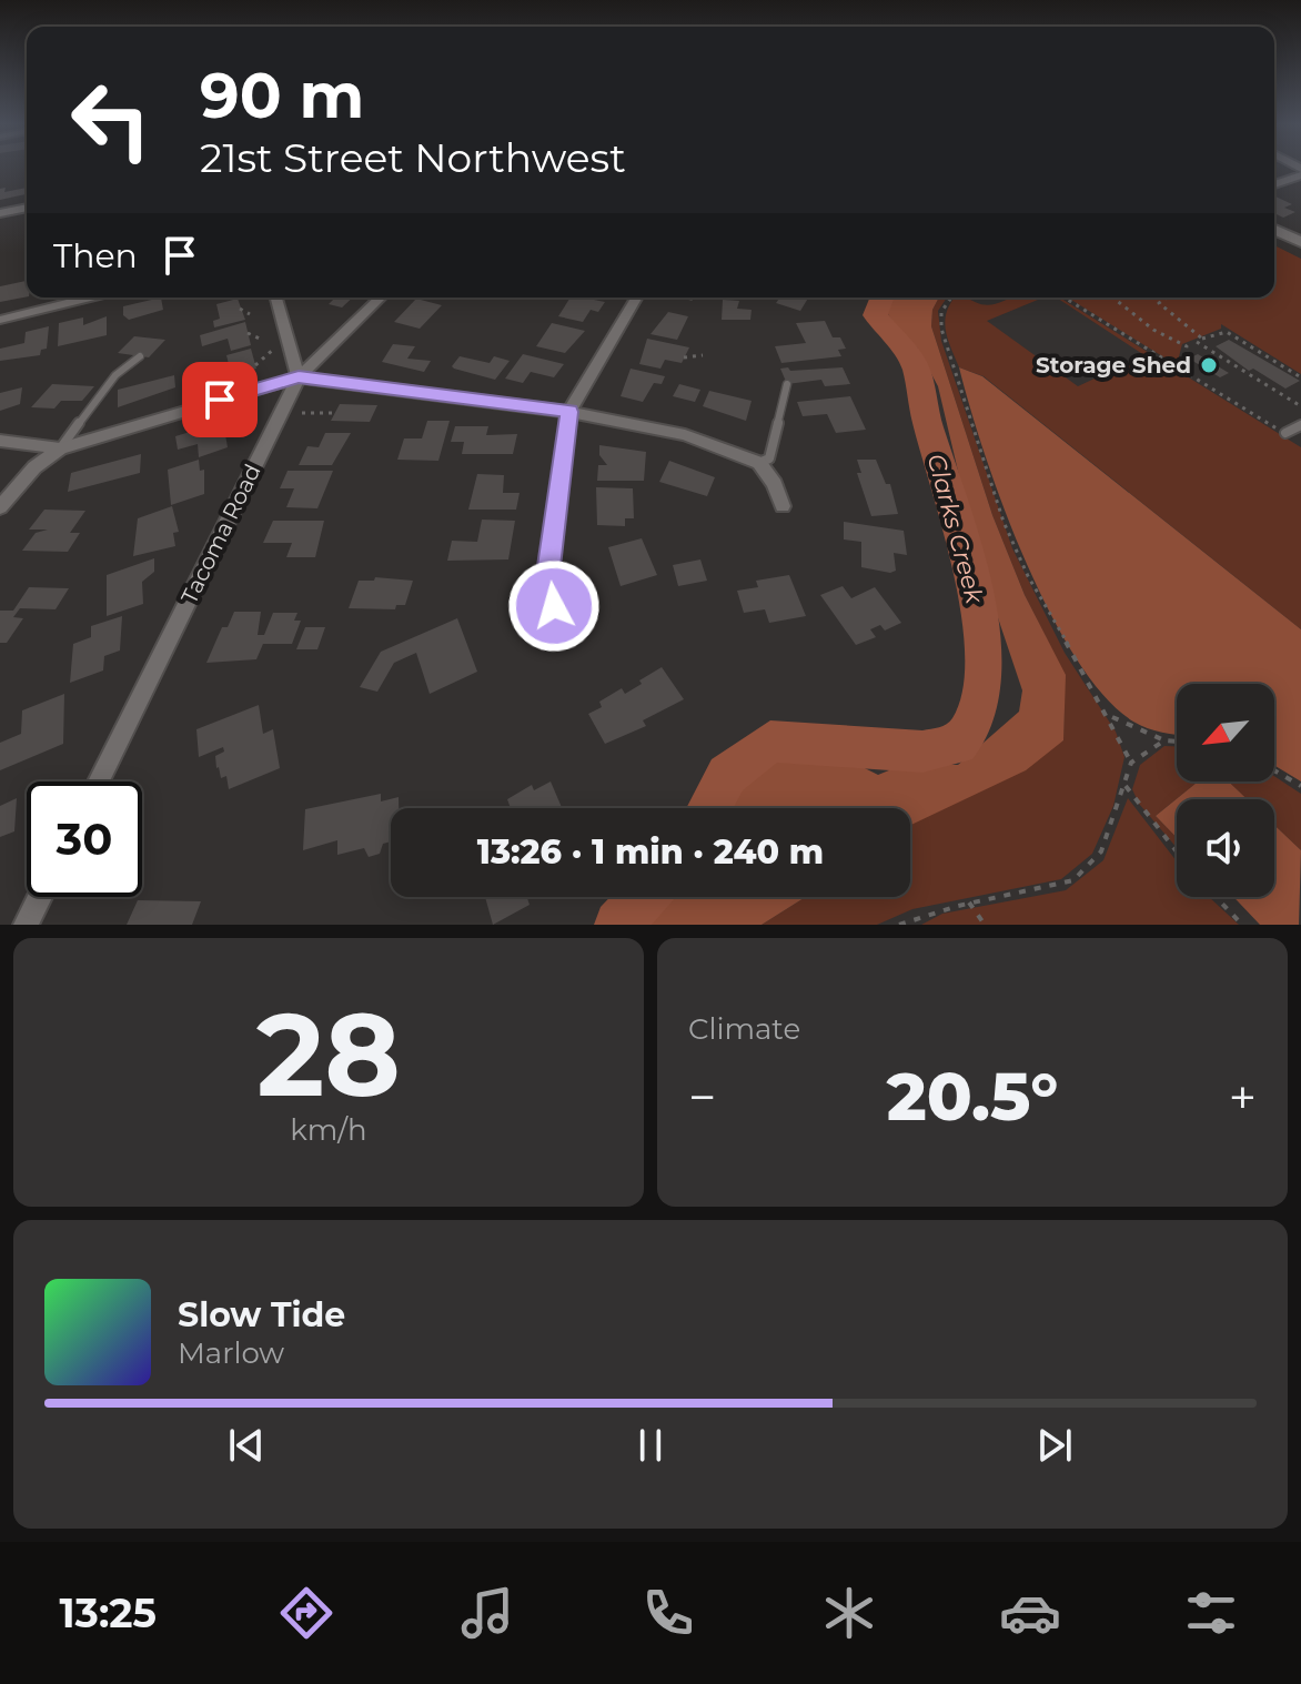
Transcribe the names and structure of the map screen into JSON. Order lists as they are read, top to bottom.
{
  "streets": {
    "street": ["Tacoma Road"]
  },
  "water": ["Clarks Creek"],
  "places": ["Storage Shed"],
  "north": "bottom left",
  "page": {
    "turn": ["90 m", "21st Street Northwest"],
    "then": "Then",
    "limit": "30",
    "trip": "13:26 · 1 min · 240 m",
    "tile": [
      ["28", "km/h"],
      "Climate"
    ],
    "heat": ["−", "20.5°", "+"],
    "song": ["Slow Tide", "Marlow"],
    "tabs": "13:25"
  }
}
